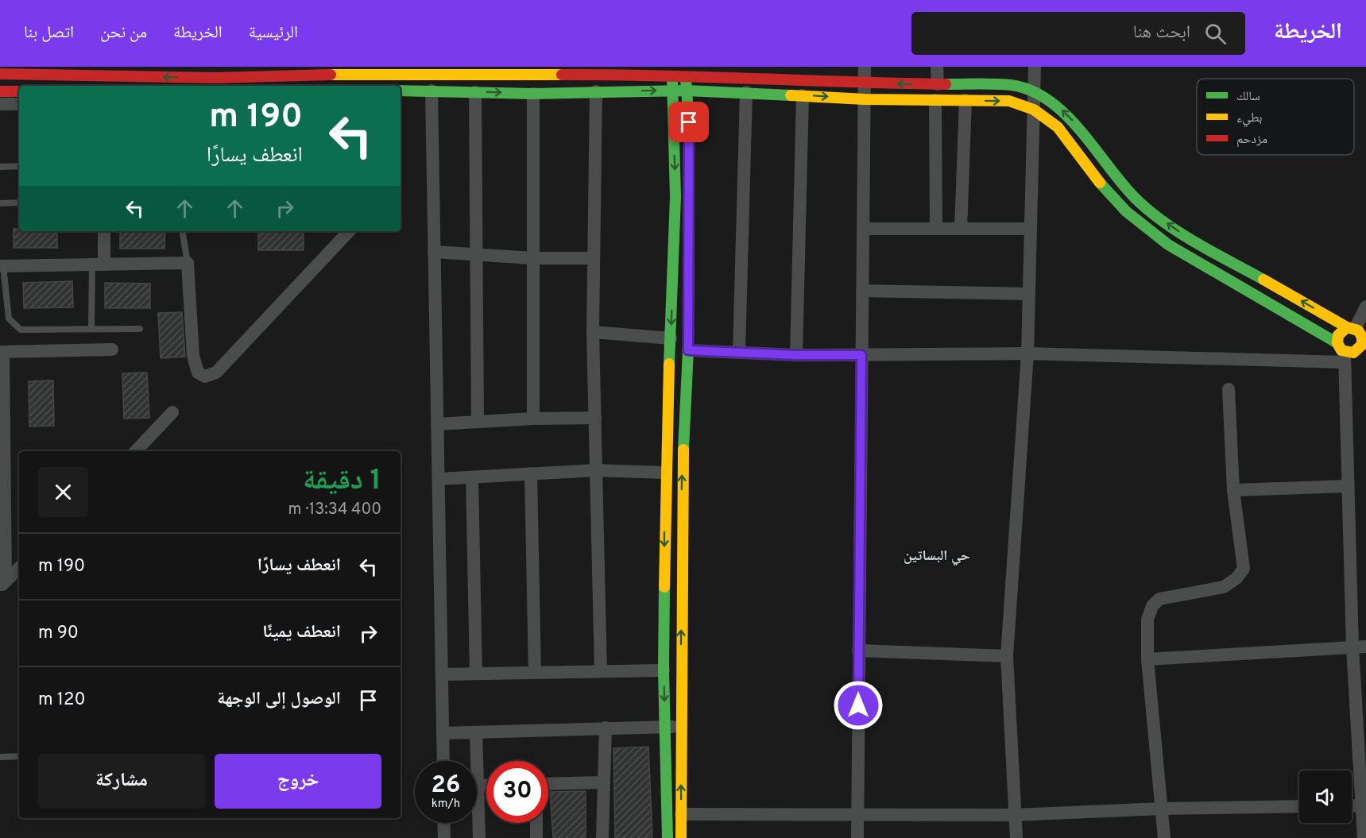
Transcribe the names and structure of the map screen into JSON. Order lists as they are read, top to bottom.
{
  "districts": ["حي البساتين"],
  "legend": ["سالك", "بطيء", "مزدحم"],
  "page": {
    "header": "الخريطة",
    "search": "ابحث هنا",
    "nav": [
      "الرئيسية",
      "الخريطة",
      "من نحن",
      "اتصل بنا"
    ],
    "turn": ["190 m", "انعطف يسارًا"],
    "heading": ["1 دقيقة", "400 m · 13:34"],
    "list": [
      {
        "name": "انعطف يسارًا",
        "value": "190 m"
      },
      {
        "name": "انعطف يمينًا",
        "value": "90 m"
      },
      {
        "name": "الوصول إلى الوجهة",
        "value": "120 m"
      }
    ],
    "buttons": ["خروج", "مشاركة"],
    "speed": "26 km/h",
    "limit": "30"
  }
}
